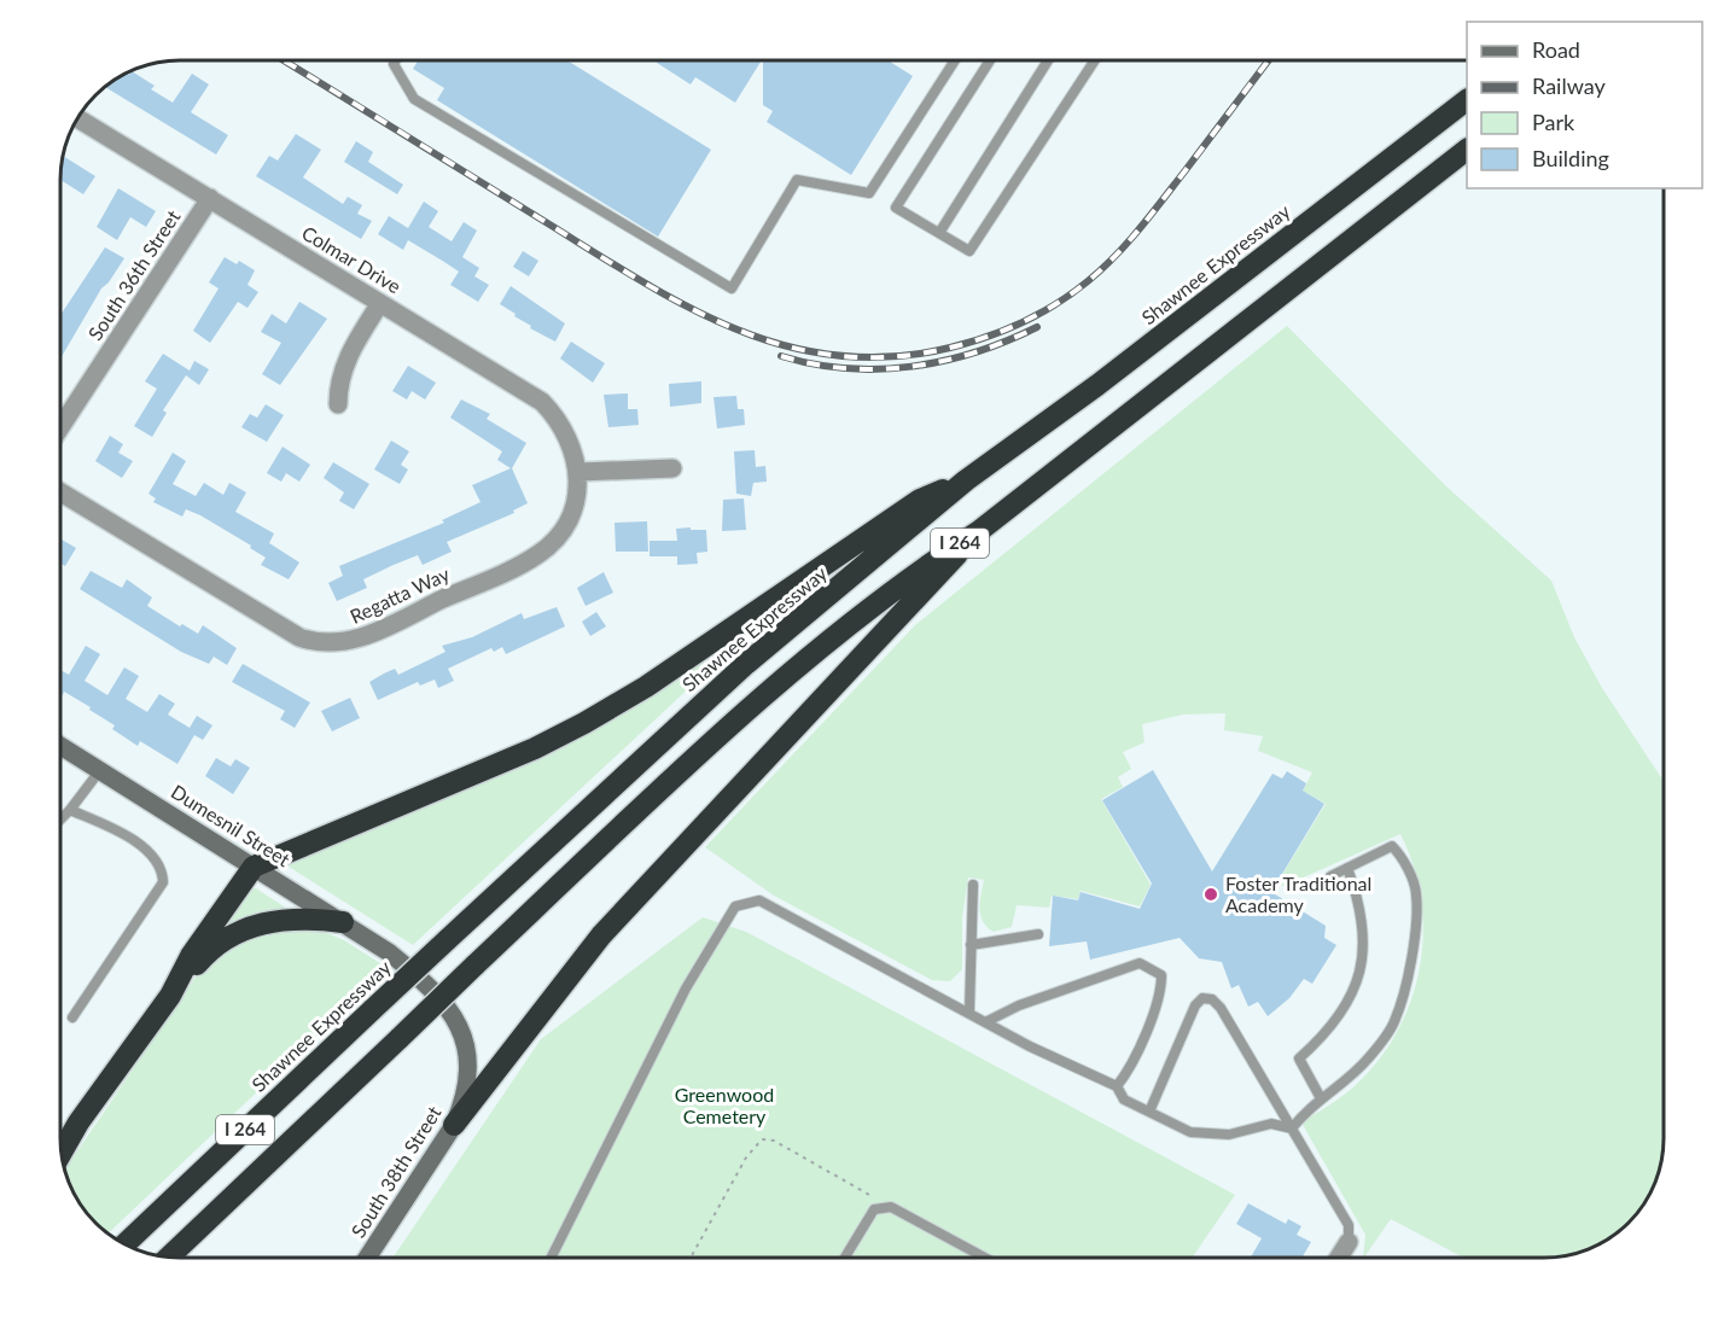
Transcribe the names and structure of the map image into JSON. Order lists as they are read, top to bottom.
{
  "streets": {
    "highway": ["Shawnee Expressway", "I 264"],
    "main road": ["Dumesnil Street", "South 38th Street"],
    "street": ["Colmar Drive", "South 36th Street", "Regatta Way"]
  },
  "crossings": [
    ["Colmar Drive", "South 36th Street"],
    ["Colmar Drive", "Regatta Way"],
    ["Dumesnil Street", "South 38th Street"]
  ],
  "parks": ["Greenwood Cemetery"],
  "places": ["Foster Traditional Academy"],
  "legend": [
    "Road",
    "Railway",
    "Park",
    "Building"
  ]
}
